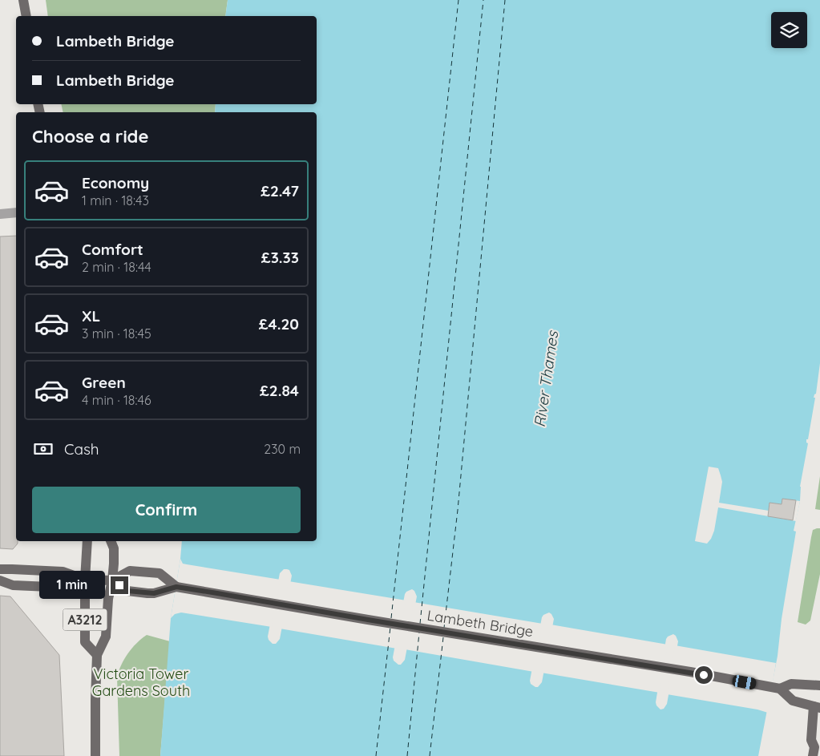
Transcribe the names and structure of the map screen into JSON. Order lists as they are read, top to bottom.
{
  "streets": {
    "main road": ["A3212", "Lambeth Bridge"]
  },
  "crossings": [
    ["A3212", "Lambeth Bridge"]
  ],
  "water": ["River Thames"],
  "parks": ["Victoria Tower Gardens South"],
  "page": {
    "banner": ["Lambeth Bridge", "Lambeth Bridge"],
    "heading": "Choose a ride",
    "list": [
      {
        "name": "Economy",
        "note": "1 min · 18:43",
        "value": "£2.47"
      },
      {
        "name": "Comfort",
        "note": "2 min · 18:44",
        "value": "£3.33"
      },
      {
        "name": "XL",
        "note": "3 min · 18:45",
        "value": "£4.20"
      },
      {
        "name": "Green",
        "note": "4 min · 18:46",
        "value": "£2.84"
      }
    ],
    "pay": ["Cash", "230 m"],
    "buttons": "Confirm",
    "bubble": "1 min"
  }
}
